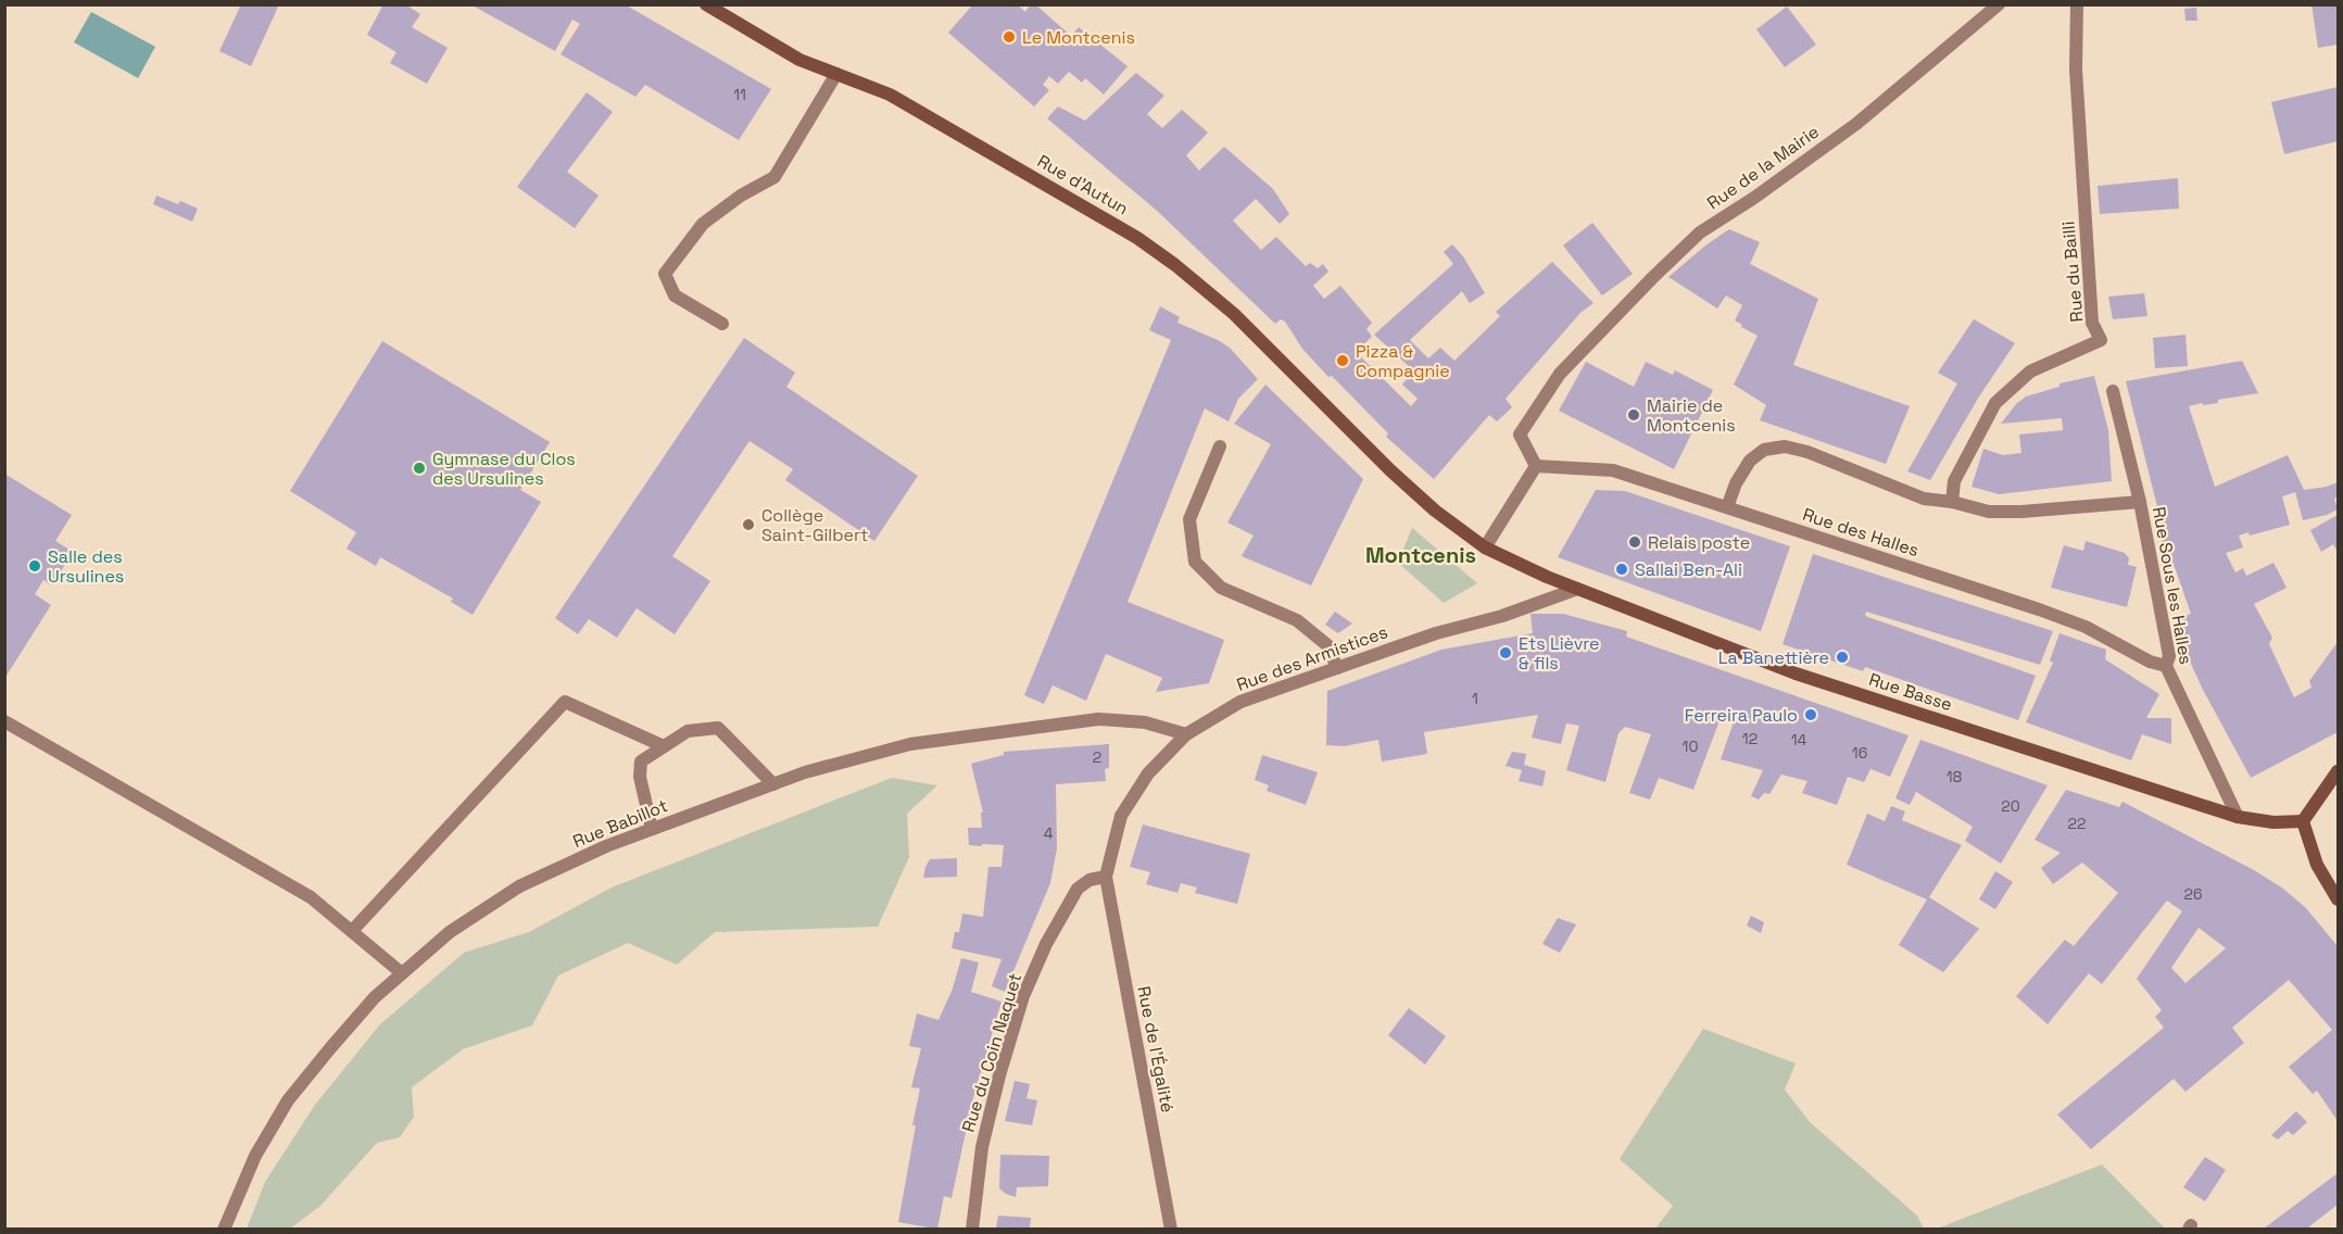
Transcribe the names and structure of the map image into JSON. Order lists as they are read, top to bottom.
{
  "streets": {
    "main road": ["Rue d'Autun", "Rue Basse"],
    "street": [
      "Rue de la Mairie",
      "Rue du Bailli",
      "Rue des Halles",
      "Rue Sous les Halles",
      "Rue des Armistices",
      "Rue Babillot",
      "Rue de l'Égalité",
      "Rue du Coin Naquet"
    ]
  },
  "crossings": [
    ["Rue de la Mairie", "Rue des Halles"],
    ["Rue d'Autun", "Rue Basse"],
    ["Rue du Bailli", "Rue Sous les Halles"],
    ["Rue des Halles", "Rue Sous les Halles"],
    ["Rue Sous les Halles", "Rue Basse"],
    ["Rue des Armistices", "Rue Basse"],
    ["Rue des Armistices", "Rue Babillot"],
    ["Rue des Armistices", "Rue de l'Égalité"],
    ["Rue des Armistices", "Rue du Coin Naquet"],
    ["Rue de l'Égalité", "Rue du Coin Naquet"]
  ],
  "districts": ["Montcenis"],
  "places": [
    "Le Montcenis",
    "Pizza & Compagnie",
    "Mairie de Montcenis",
    "Gymnase du Clos des Ursulines",
    "Collège Saint-Gilbert",
    "Relais poste",
    "Salle des Ursulines",
    "Sallai Ben-Ali",
    "Ets Lièvre & fils",
    "La Banettière",
    "Ferreira Paulo"
  ],
  "house_numbers": [
    "11",
    "1",
    "12",
    "14",
    "10",
    "16",
    "2",
    "18",
    "20",
    "22",
    "4",
    "26"
  ]
}
